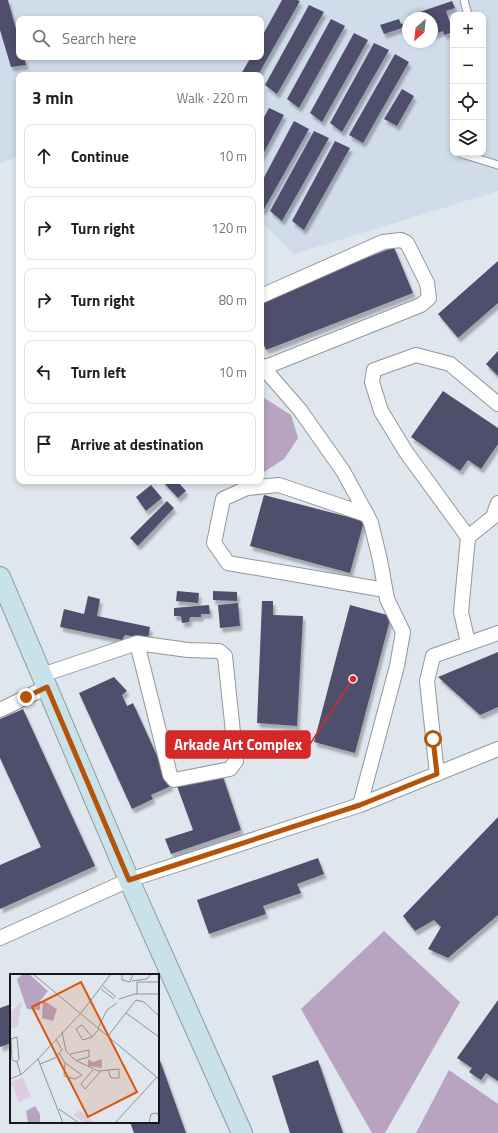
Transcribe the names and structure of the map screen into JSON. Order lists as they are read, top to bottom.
{
  "places": ["Arkade Art Complex"],
  "north": "bottom left",
  "page": {
    "map_buttons": ["+", "−"],
    "search": "Search here",
    "heading": ["3 min", "Walk · 220 m"],
    "list": [
      ["Continue", "10 m"],
      ["Turn right", "120 m"],
      ["Turn right", "80 m"],
      ["Turn left", "10 m"],
      "Arrive at destination"
    ]
  }
}
